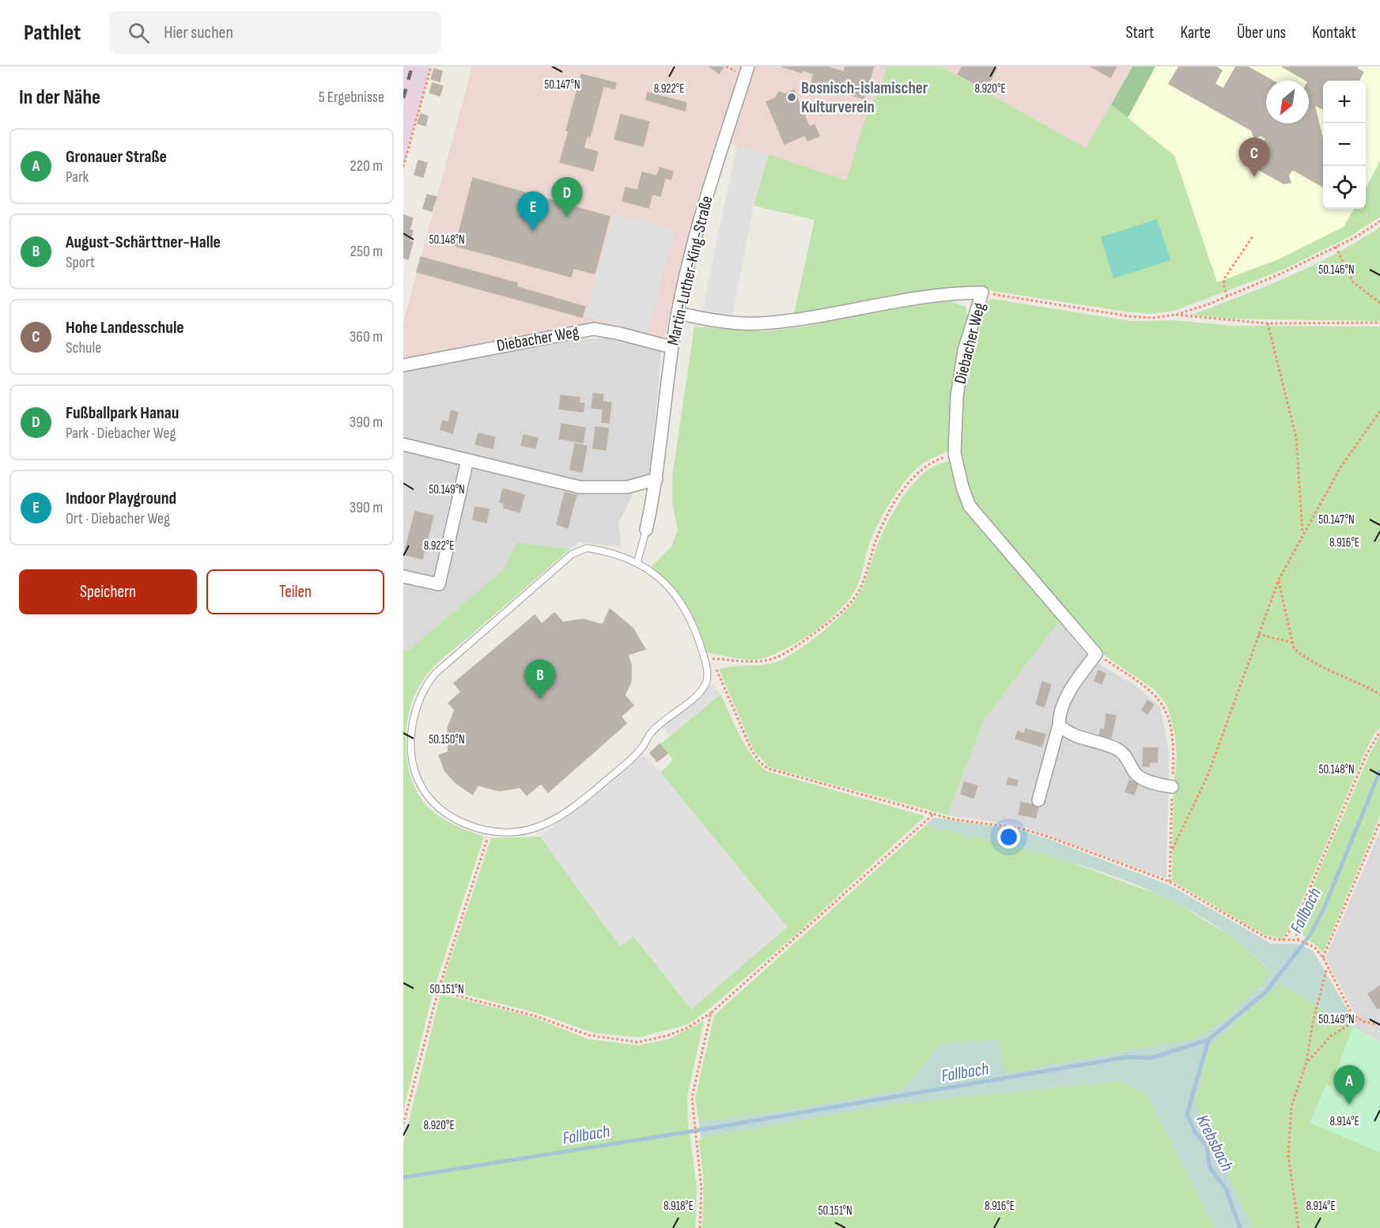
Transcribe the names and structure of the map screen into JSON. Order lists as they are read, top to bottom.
{
  "streets": {
    "street": ["Martin-Luther-King-Straße", "Diebacher Weg"]
  },
  "crossings": [
    ["Martin-Luther-King-Straße", "Diebacher Weg"]
  ],
  "water": ["Fallbach", "Krebsbach"],
  "places": ["Bosnisch-islamischer Kulturverein"],
  "north": "bottom left",
  "page": {
    "header": "Pathlet",
    "search": "Hier suchen",
    "nav": [
      "Start",
      "Karte",
      "Über uns",
      "Kontakt"
    ],
    "heading": ["In der Nähe", "5 Ergebnisse"],
    "map_buttons": ["+", "−"],
    "list": [
      {
        "mark": "A",
        "name": "Gronauer Straße",
        "note": "Park",
        "value": "220 m"
      },
      {
        "mark": "B",
        "name": "August-Schärttner-Halle",
        "note": "Sport",
        "value": "250 m"
      },
      {
        "mark": "C",
        "name": "Hohe Landesschule",
        "note": "Schule",
        "value": "360 m"
      },
      {
        "mark": "D",
        "name": "Fußballpark Hanau",
        "note": "Park · Diebacher Weg",
        "value": "390 m"
      },
      {
        "mark": "E",
        "name": "Indoor Playground",
        "note": "Ort · Diebacher Weg",
        "value": "390 m"
      }
    ],
    "pins": [
      "C",
      "D",
      "E",
      "B",
      "A"
    ],
    "buttons": ["Speichern", "Teilen"]
  },
  "coordinates": [
    "50.147°N",
    "8.922°E",
    "8.920°E",
    "50.148°N",
    "50.146°N",
    "50.149°N",
    "8.916°E",
    "50.150°N",
    "50.151°N",
    "8.914°E",
    "8.918°E"
  ]
}
